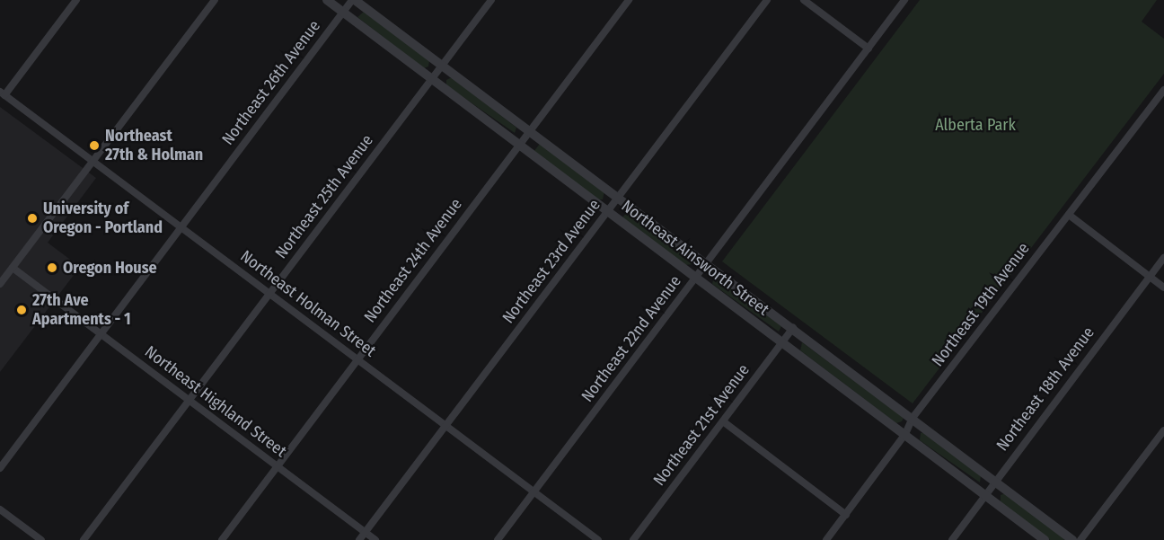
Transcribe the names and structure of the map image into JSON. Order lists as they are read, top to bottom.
{
  "streets": {
    "street": [
      "Northeast 26th Avenue",
      "Northeast 25th Avenue",
      "Northeast Ainsworth Street",
      "Northeast 24th Avenue",
      "Northeast 23rd Avenue",
      "Northeast Holman Street",
      "Northeast 19th Avenue",
      "Northeast 22nd Avenue",
      "Northeast 18th Avenue",
      "Northeast Highland Street",
      "Northeast 21st Avenue"
    ]
  },
  "crossings": [
    ["Northeast 26th Avenue", "Northeast Ainsworth Street"],
    ["Northeast 26th Avenue", "Northeast Holman Street"],
    ["Northeast 26th Avenue", "Northeast Highland Street"],
    ["Northeast 25th Avenue", "Northeast Ainsworth Street"],
    ["Northeast 25th Avenue", "Northeast Holman Street"],
    ["Northeast 25th Avenue", "Northeast Highland Street"],
    ["Northeast Ainsworth Street", "Northeast 24th Avenue"],
    ["Northeast Ainsworth Street", "Northeast 23rd Avenue"],
    ["Northeast Ainsworth Street", "Northeast 19th Avenue"],
    ["Northeast Ainsworth Street", "Northeast 22nd Avenue"],
    ["Northeast Ainsworth Street", "Northeast 18th Avenue"],
    ["Northeast Ainsworth Street", "Northeast 21st Avenue"],
    ["Northeast 24th Avenue", "Northeast Holman Street"],
    ["Northeast 24th Avenue", "Northeast Highland Street"],
    ["Northeast 23rd Avenue", "Northeast Holman Street"],
    ["Northeast 23rd Avenue", "Northeast Highland Street"],
    ["Northeast Holman Street", "Northeast 22nd Avenue"]
  ],
  "parks": ["Alberta Park"],
  "places": [
    "Northeast 27th & Holman",
    "University of Oregon - Portland",
    "Oregon House",
    "27th Ave Apartments - 1"
  ]
}
